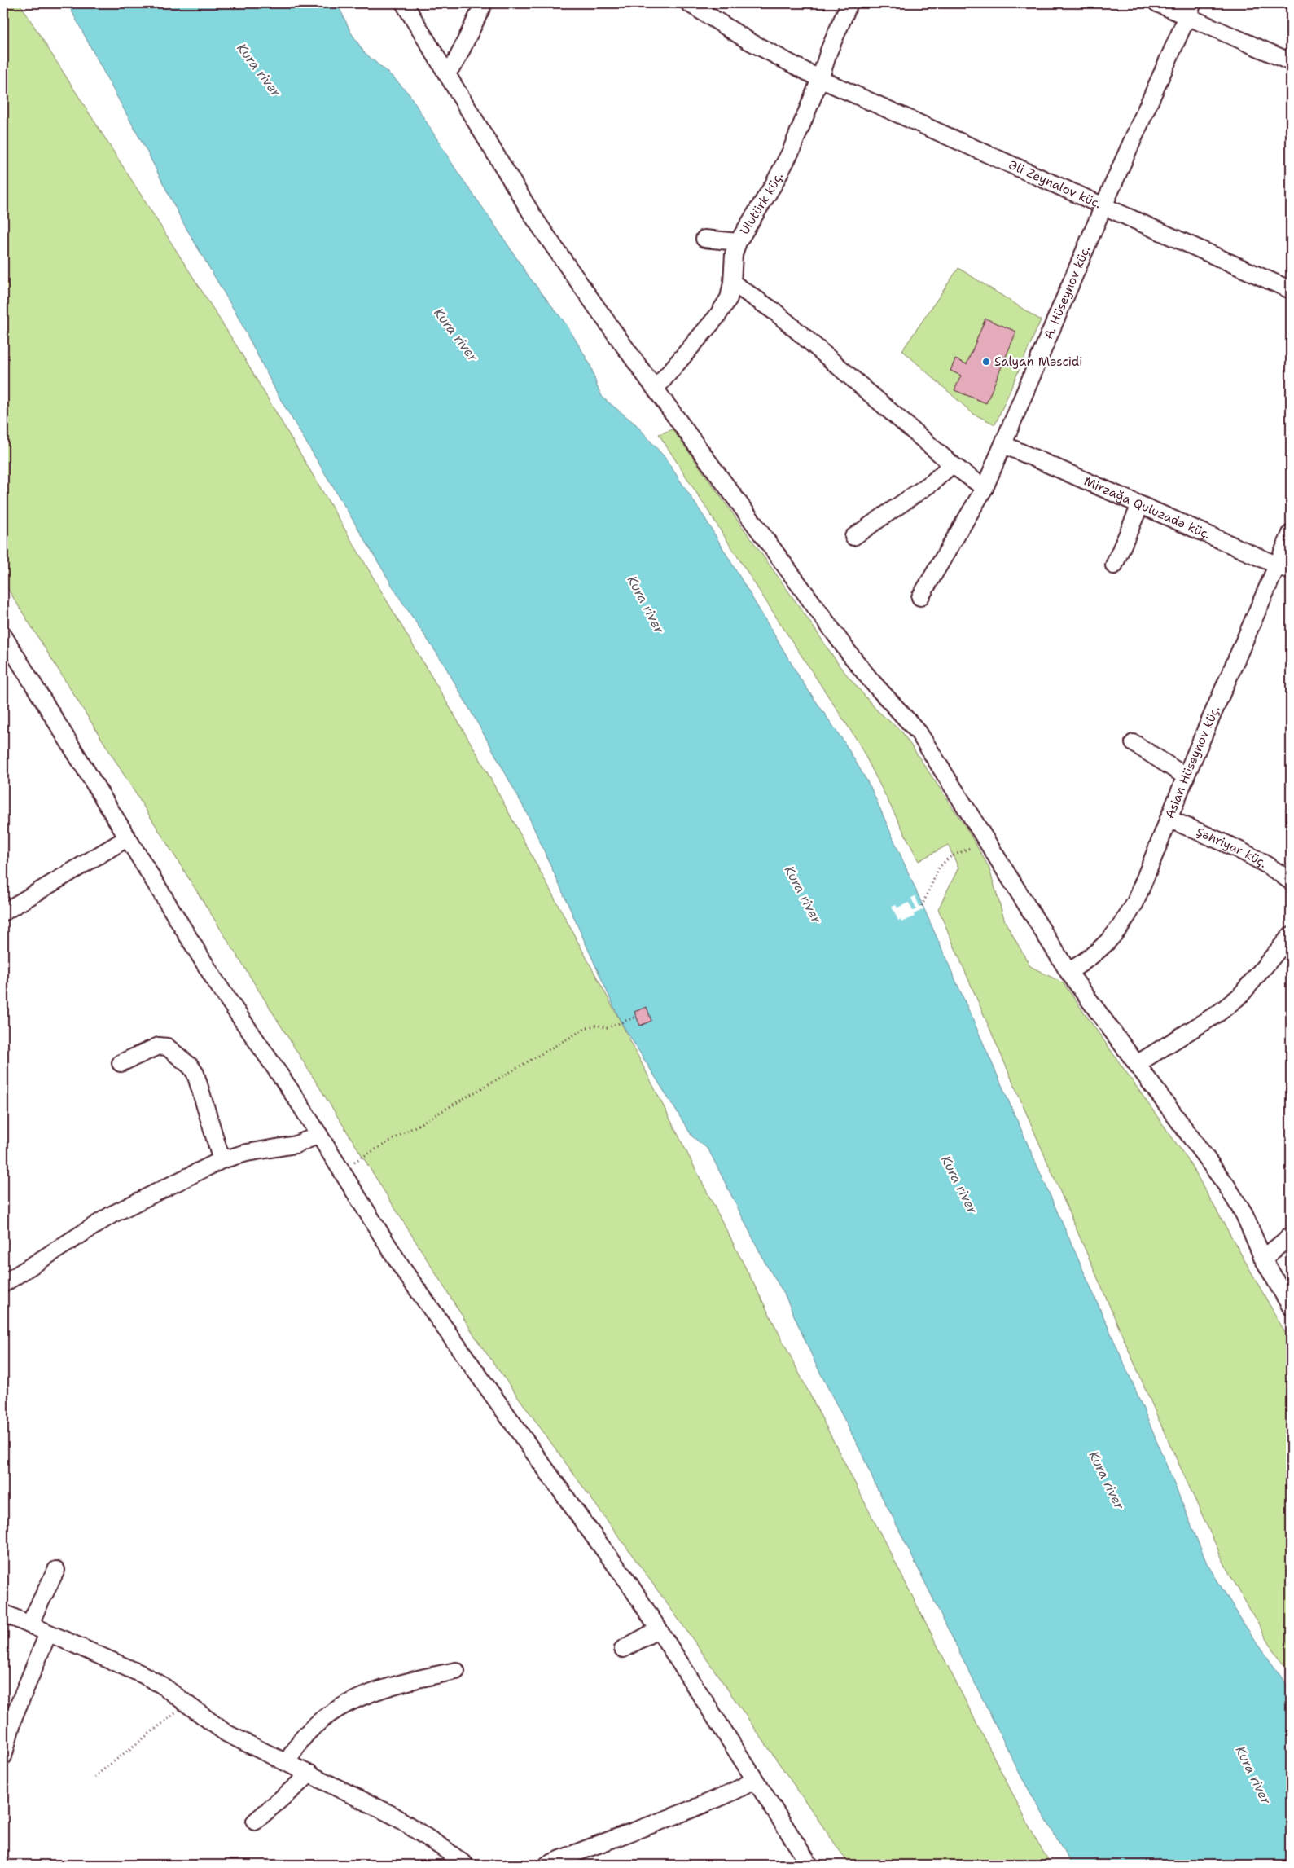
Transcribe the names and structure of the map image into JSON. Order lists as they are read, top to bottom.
{
  "streets": {
    "street": [
      "Əli Zeynalov küç.",
      "Ulutürk küç.",
      "A. Hüseynov küç.",
      "Mirzağa Quluzadə küç.",
      "Asian Hüseynov küç.",
      "Şəhriyar küç."
    ]
  },
  "crossings": [
    ["Əli Zeynalov küç.", "Ulutürk küç."],
    ["Əli Zeynalov küç.", "A. Hüseynov küç."],
    ["A. Hüseynov küç.", "Mirzağa Quluzadə küç."],
    ["Mirzağa Quluzadə küç.", "Asian Hüseynov küç."],
    ["Asian Hüseynov küç.", "Şəhriyar küç."]
  ],
  "water": ["Kura river"],
  "places": ["Salyan Məscidi"]
}
